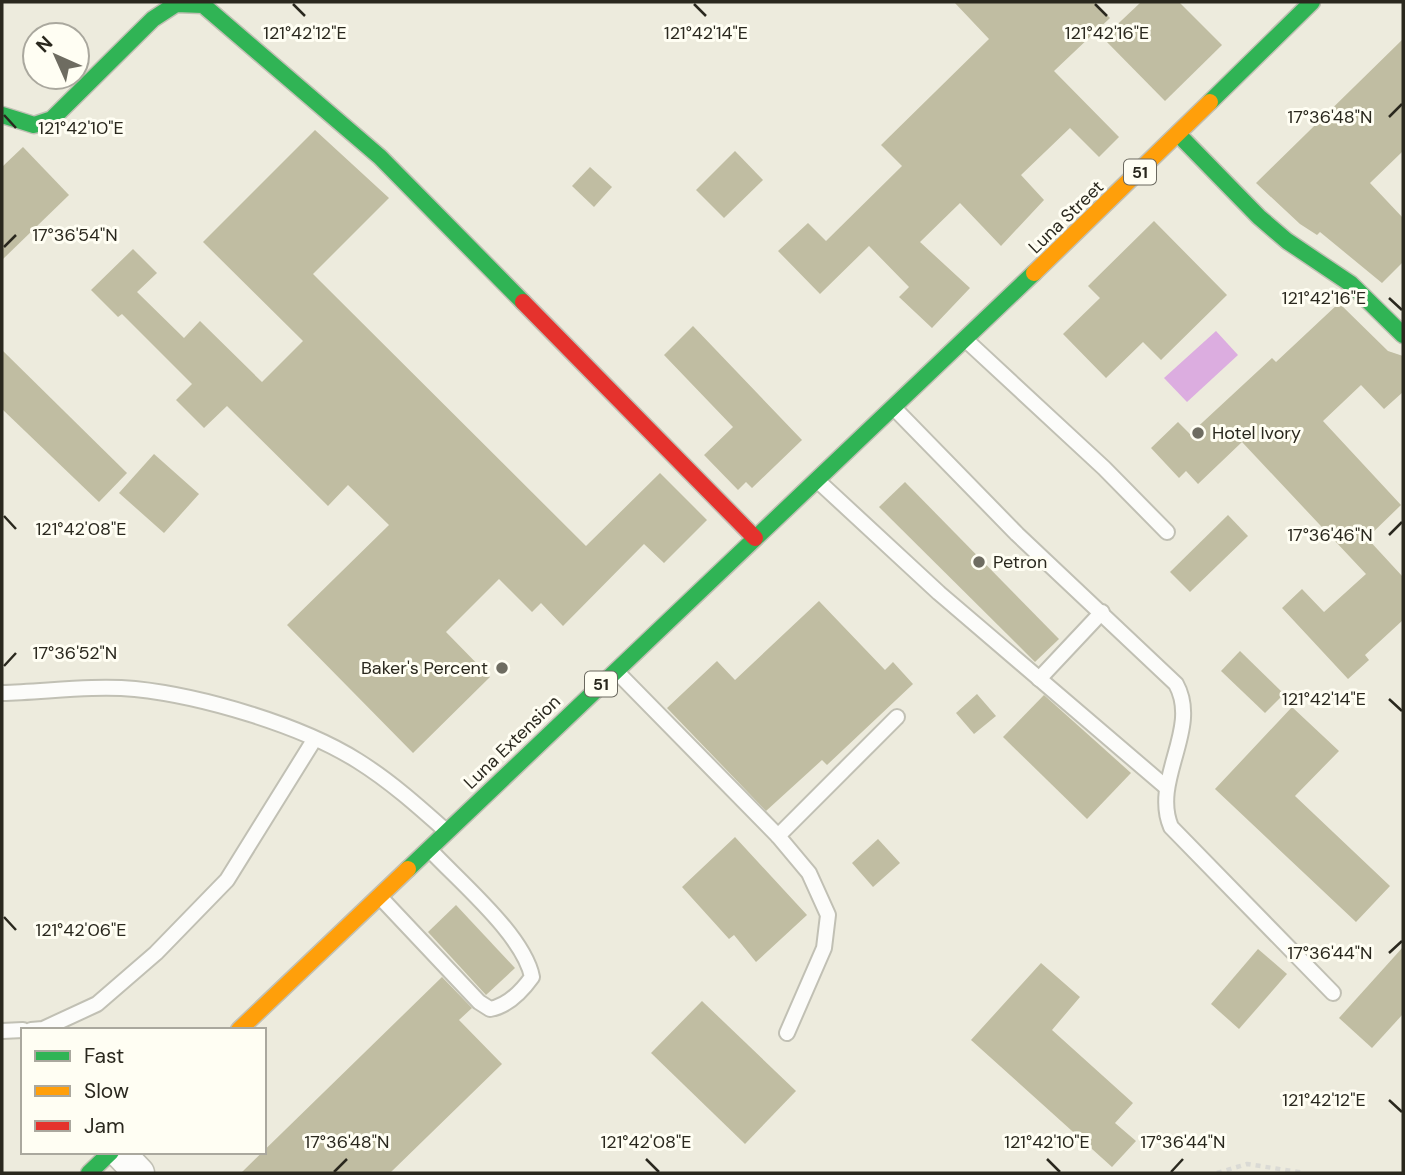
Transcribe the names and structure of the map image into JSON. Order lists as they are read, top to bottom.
{
  "streets": {
    "main road": ["51", "Luna Street", "Luna Extension"]
  },
  "crossings": [
    ["Luna Street", "Luna Extension"]
  ],
  "places": ["Hotel Ivory", "Petron", "Baker's Percent"],
  "legend": ["Fast", "Slow", "Jam"],
  "north": "top left",
  "coordinates": [
    "121°42'12\"E",
    "121°42'14\"E",
    "121°42'16\"E",
    "17°36'48\"N",
    "121°42'10\"E",
    "17°36'54\"N",
    "121°42'08\"E",
    "17°36'46\"N",
    "17°36'52\"N",
    "121°42'06\"E",
    "17°36'44\"N"
  ]
}
